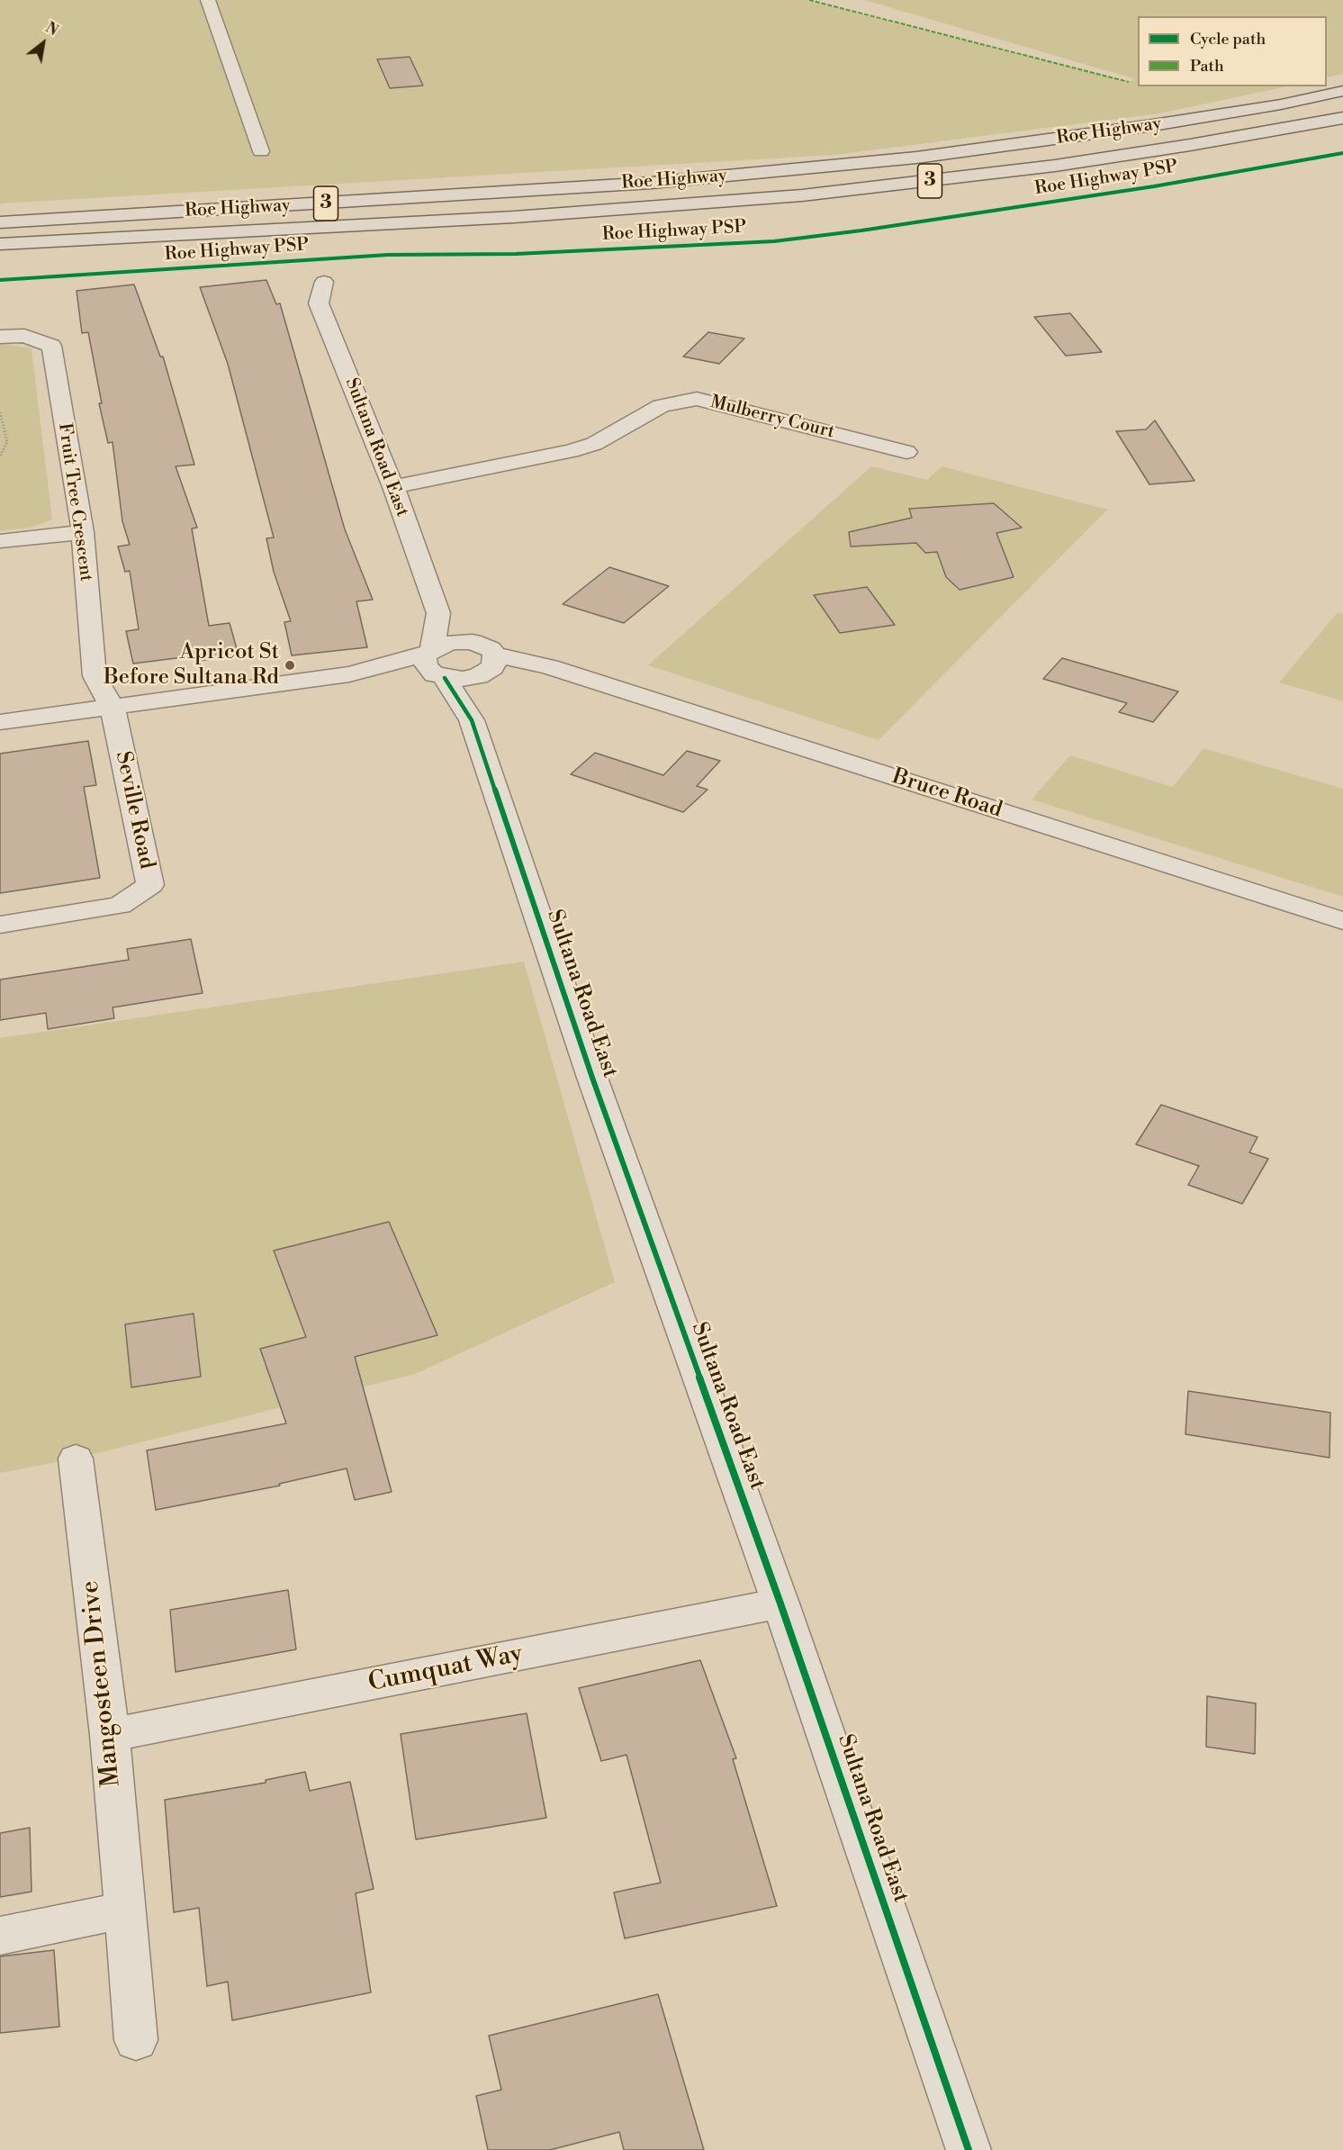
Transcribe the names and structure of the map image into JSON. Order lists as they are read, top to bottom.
{
  "streets": {
    "highway": ["Roe Highway", "3"],
    "street": [
      "Mulberry Court",
      "Sultana Road East",
      "Fruit Tree Crescent",
      "Bruce Road",
      "Seville Road",
      "Cumquat Way",
      "Mangosteen Drive"
    ],
    "cycle path": ["Roe Highway PSP"]
  },
  "crossings": [
    ["Mulberry Court", "Sultana Road East"],
    ["Sultana Road East", "Bruce Road"],
    ["Sultana Road East", "Cumquat Way"],
    ["Fruit Tree Crescent", "Seville Road"],
    ["Cumquat Way", "Mangosteen Drive"]
  ],
  "places": ["Apricot St Before Sultana Rd"],
  "legend": ["Cycle path", "Path"],
  "north": "top right"
}
